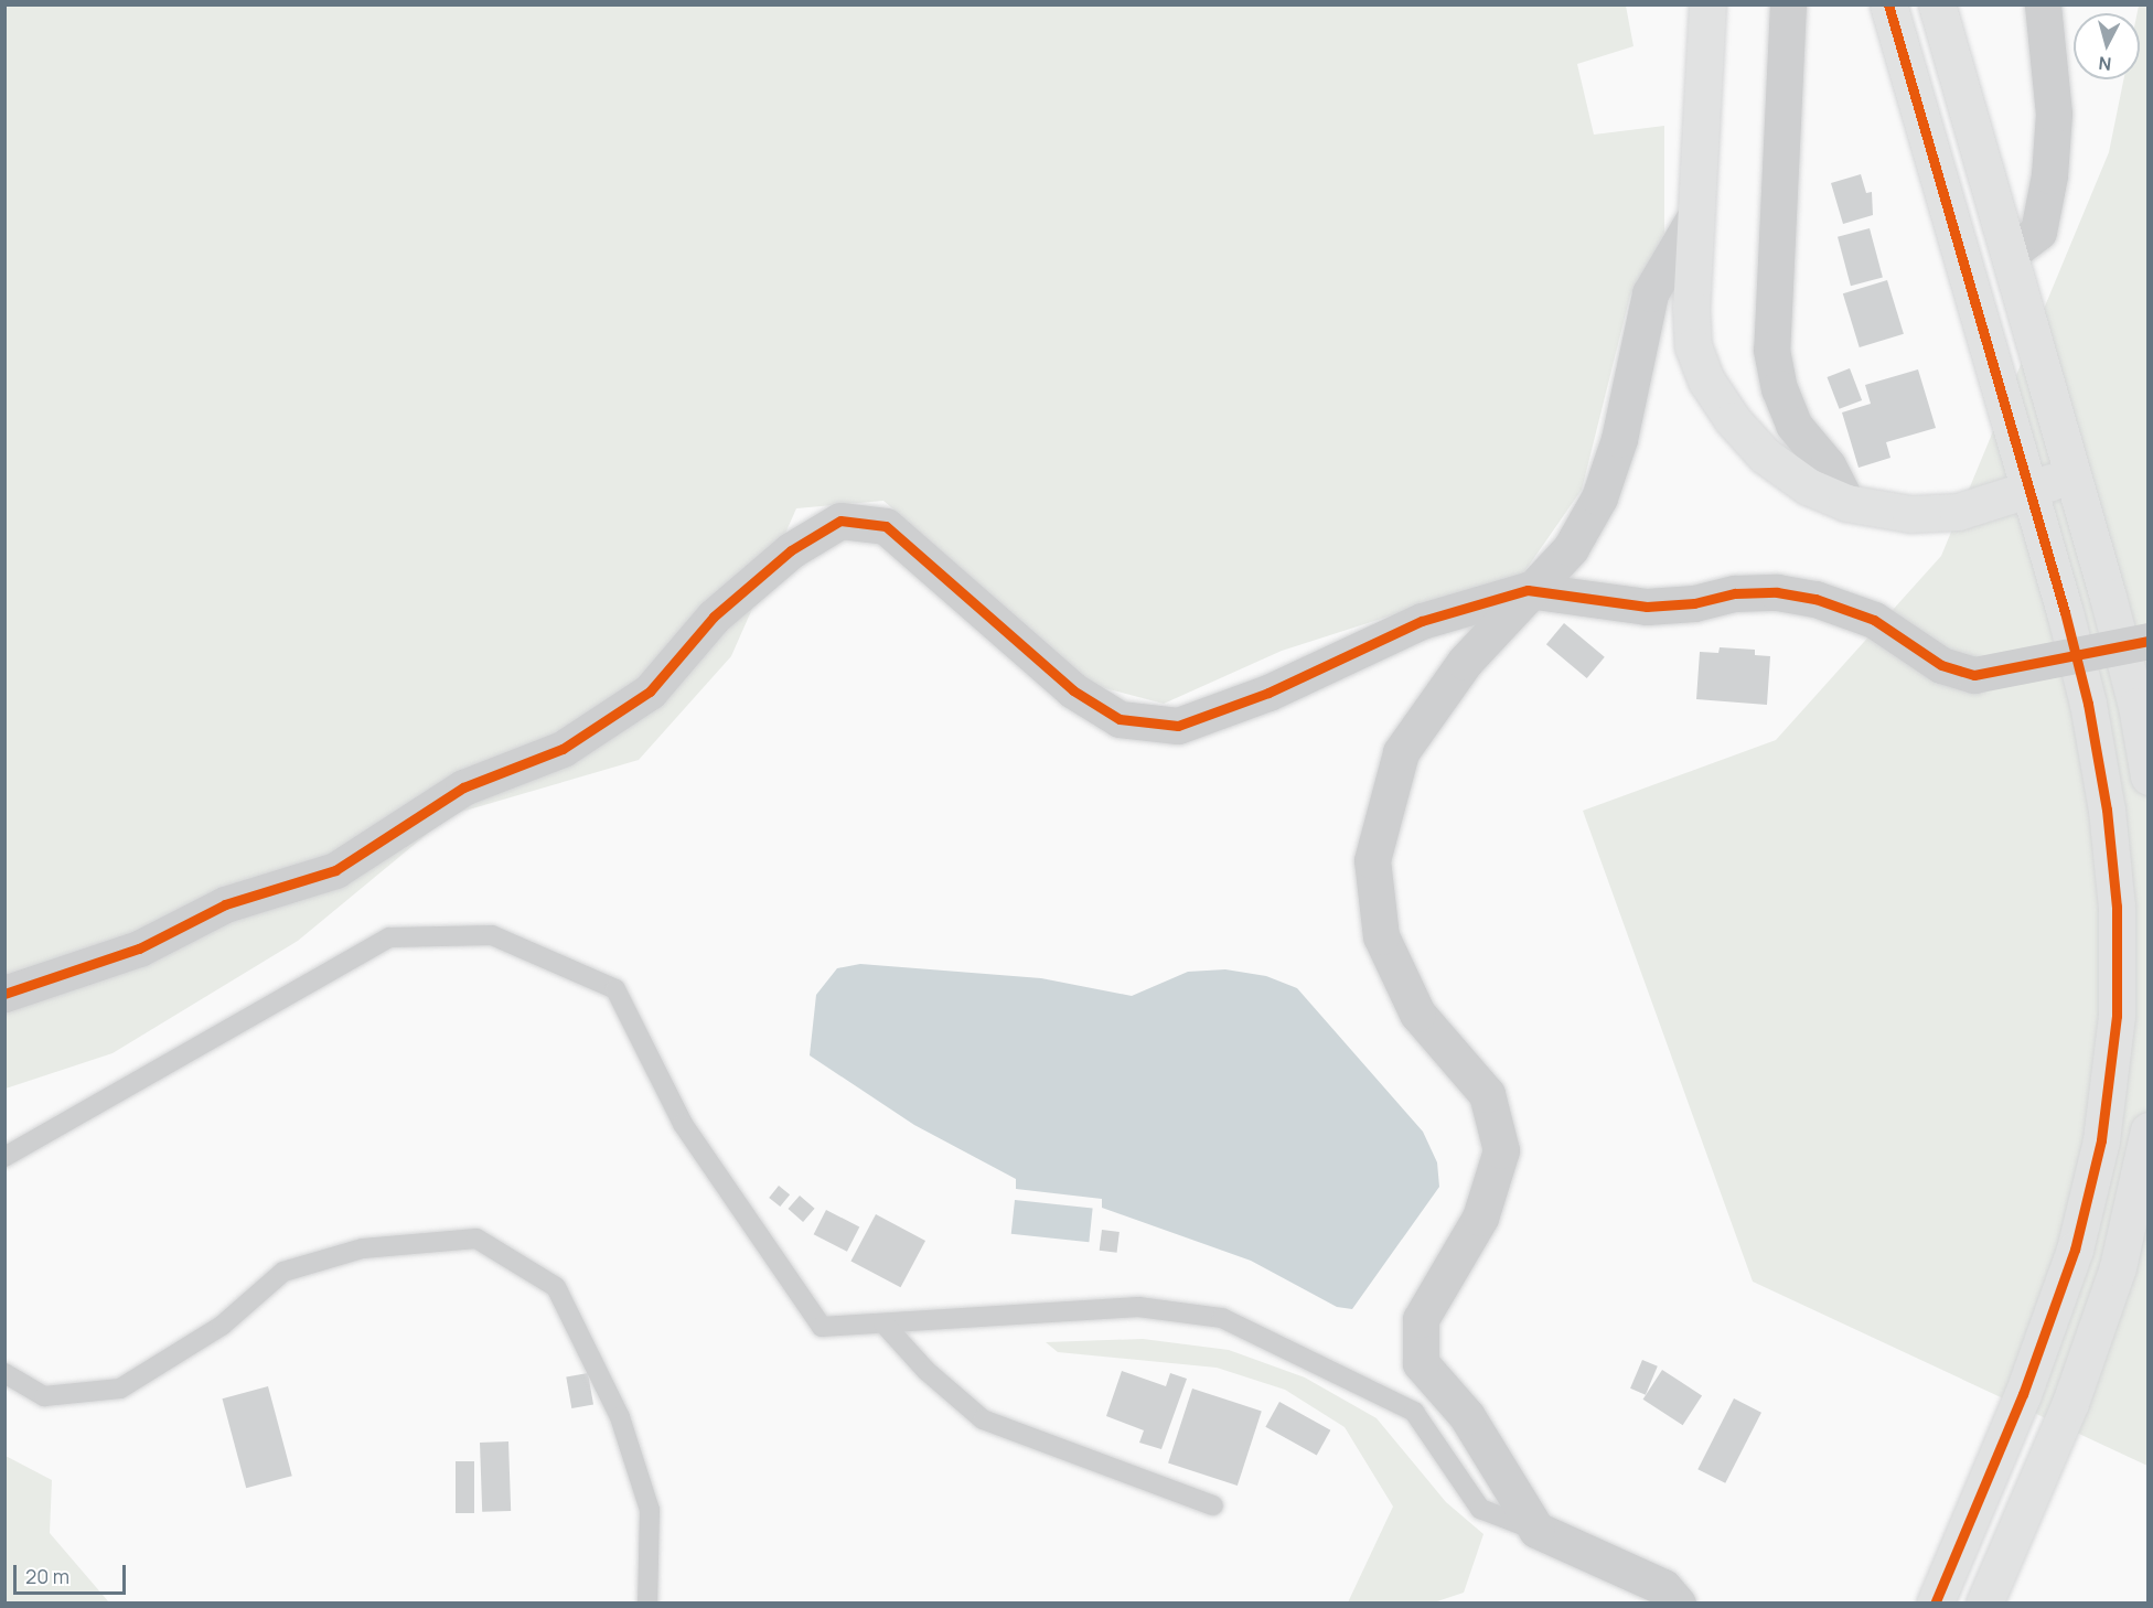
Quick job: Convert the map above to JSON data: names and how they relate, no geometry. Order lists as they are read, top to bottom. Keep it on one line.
{"scale_bar":"20 m","north":"bottom"}
